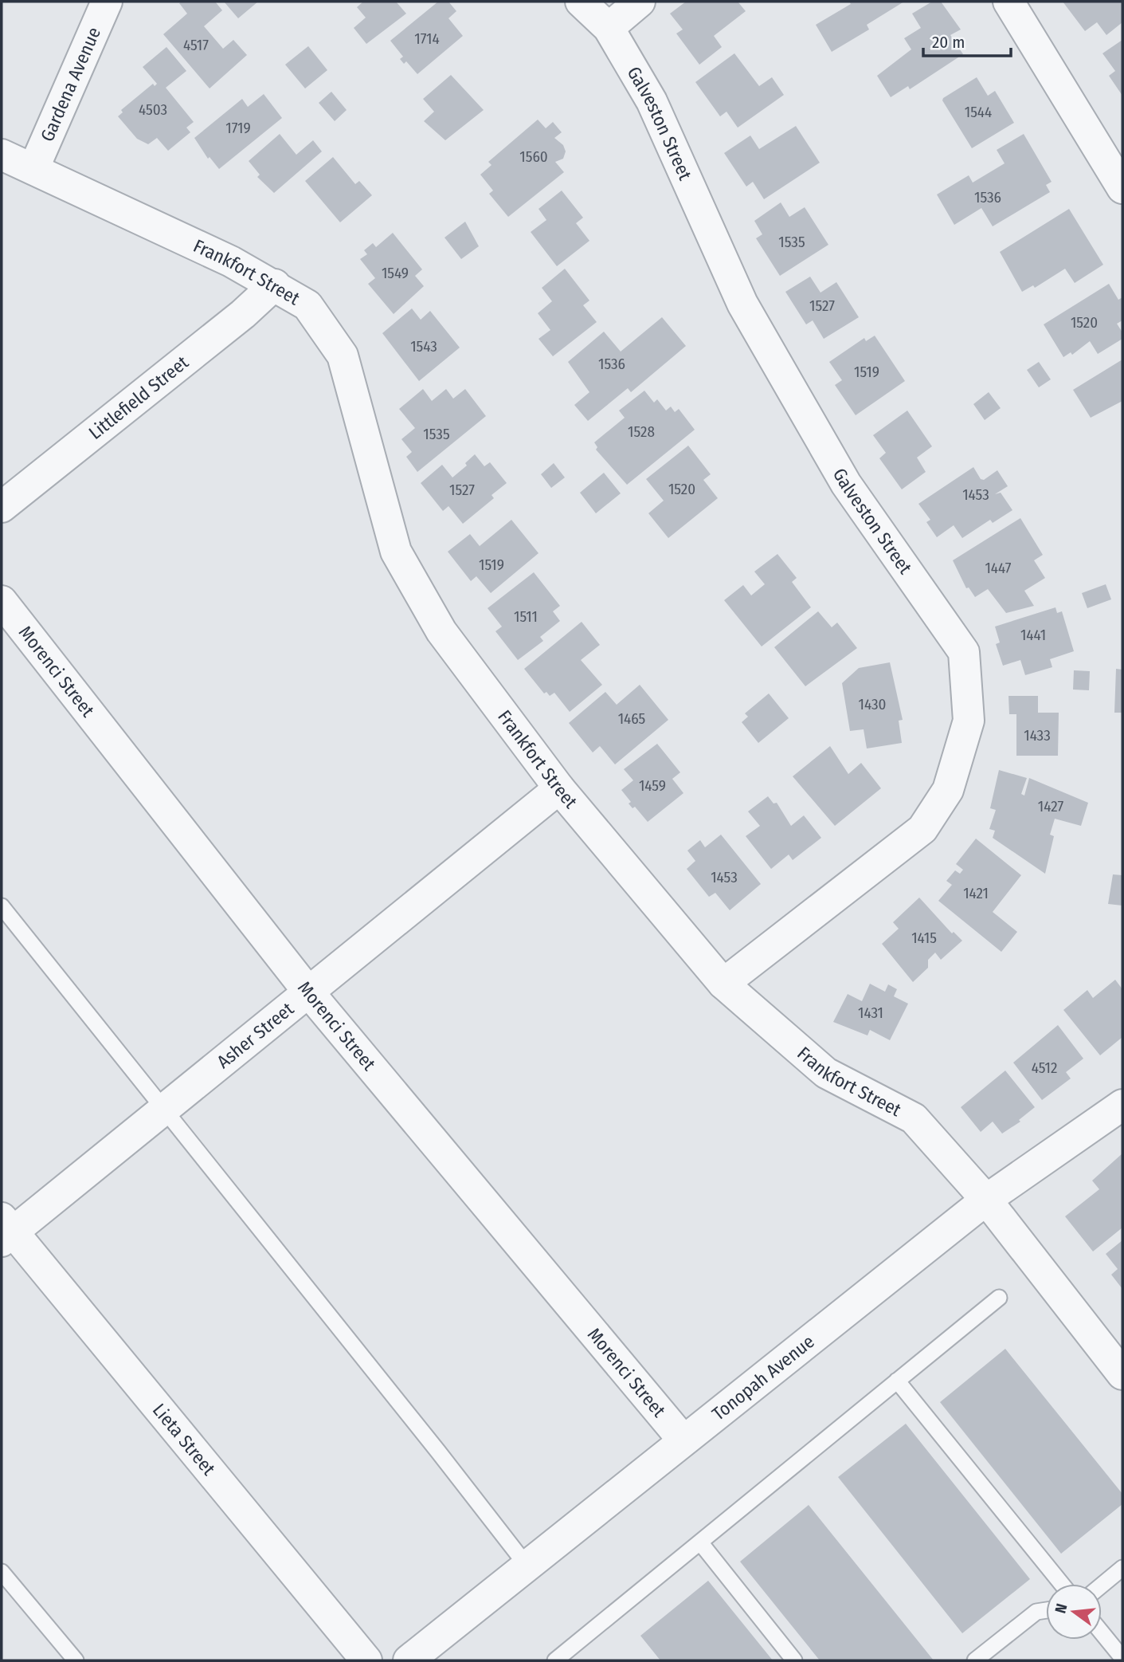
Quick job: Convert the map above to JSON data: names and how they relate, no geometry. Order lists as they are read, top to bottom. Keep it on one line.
{"streets":{"street":["Gardena Avenue","Galveston Street","Frankfort Street","Littlefield Street","Morenci Street","Asher Street","Tonopah Avenue","Lieta Street"]},"crossings":[["Gardena Avenue","Frankfort Street"],["Galveston Street","Frankfort Street"],["Frankfort Street","Littlefield Street"],["Frankfort Street","Asher Street"],["Frankfort Street","Tonopah Avenue"],["Morenci Street","Asher Street"],["Morenci Street","Tonopah Avenue"],["Asher Street","Lieta Street"]],"house_numbers":["1714","4517","4503","1544","1719","1560","1536","1535","1549","1527","1520","1543","1536","1519","1528","1535","1520","1527","1453","1519","1447","1511","1441","1430","1465","1433","1459","1427","1453","1421","1415","1431","4512"],"scale_bar":"20 m","north":"left"}
